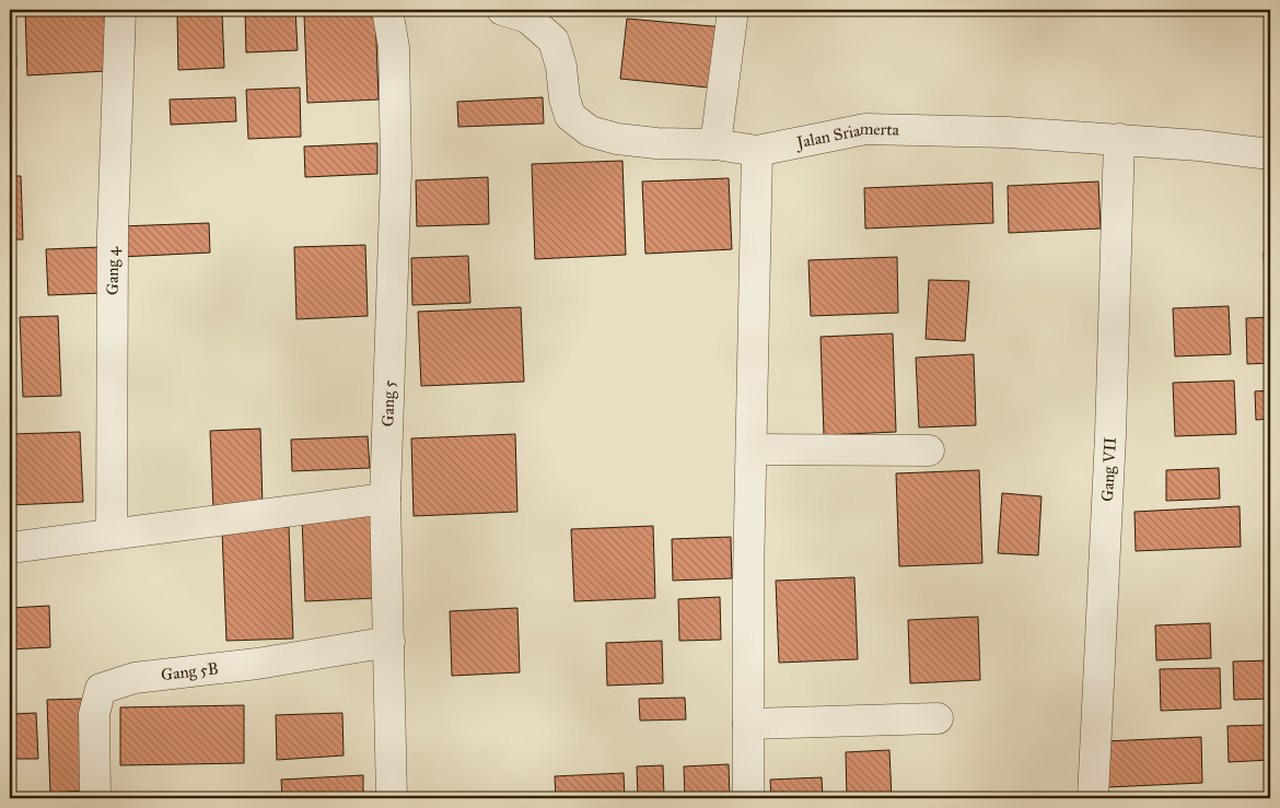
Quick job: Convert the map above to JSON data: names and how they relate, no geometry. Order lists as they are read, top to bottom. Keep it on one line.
{"streets":{"street":["Jalan Sriamerta","Gang 4","Gang 5","Gang VII","Gang 5B"]},"crossings":[["Jalan Sriamerta","Gang VII"],["Gang 5","Gang 5B"]]}
